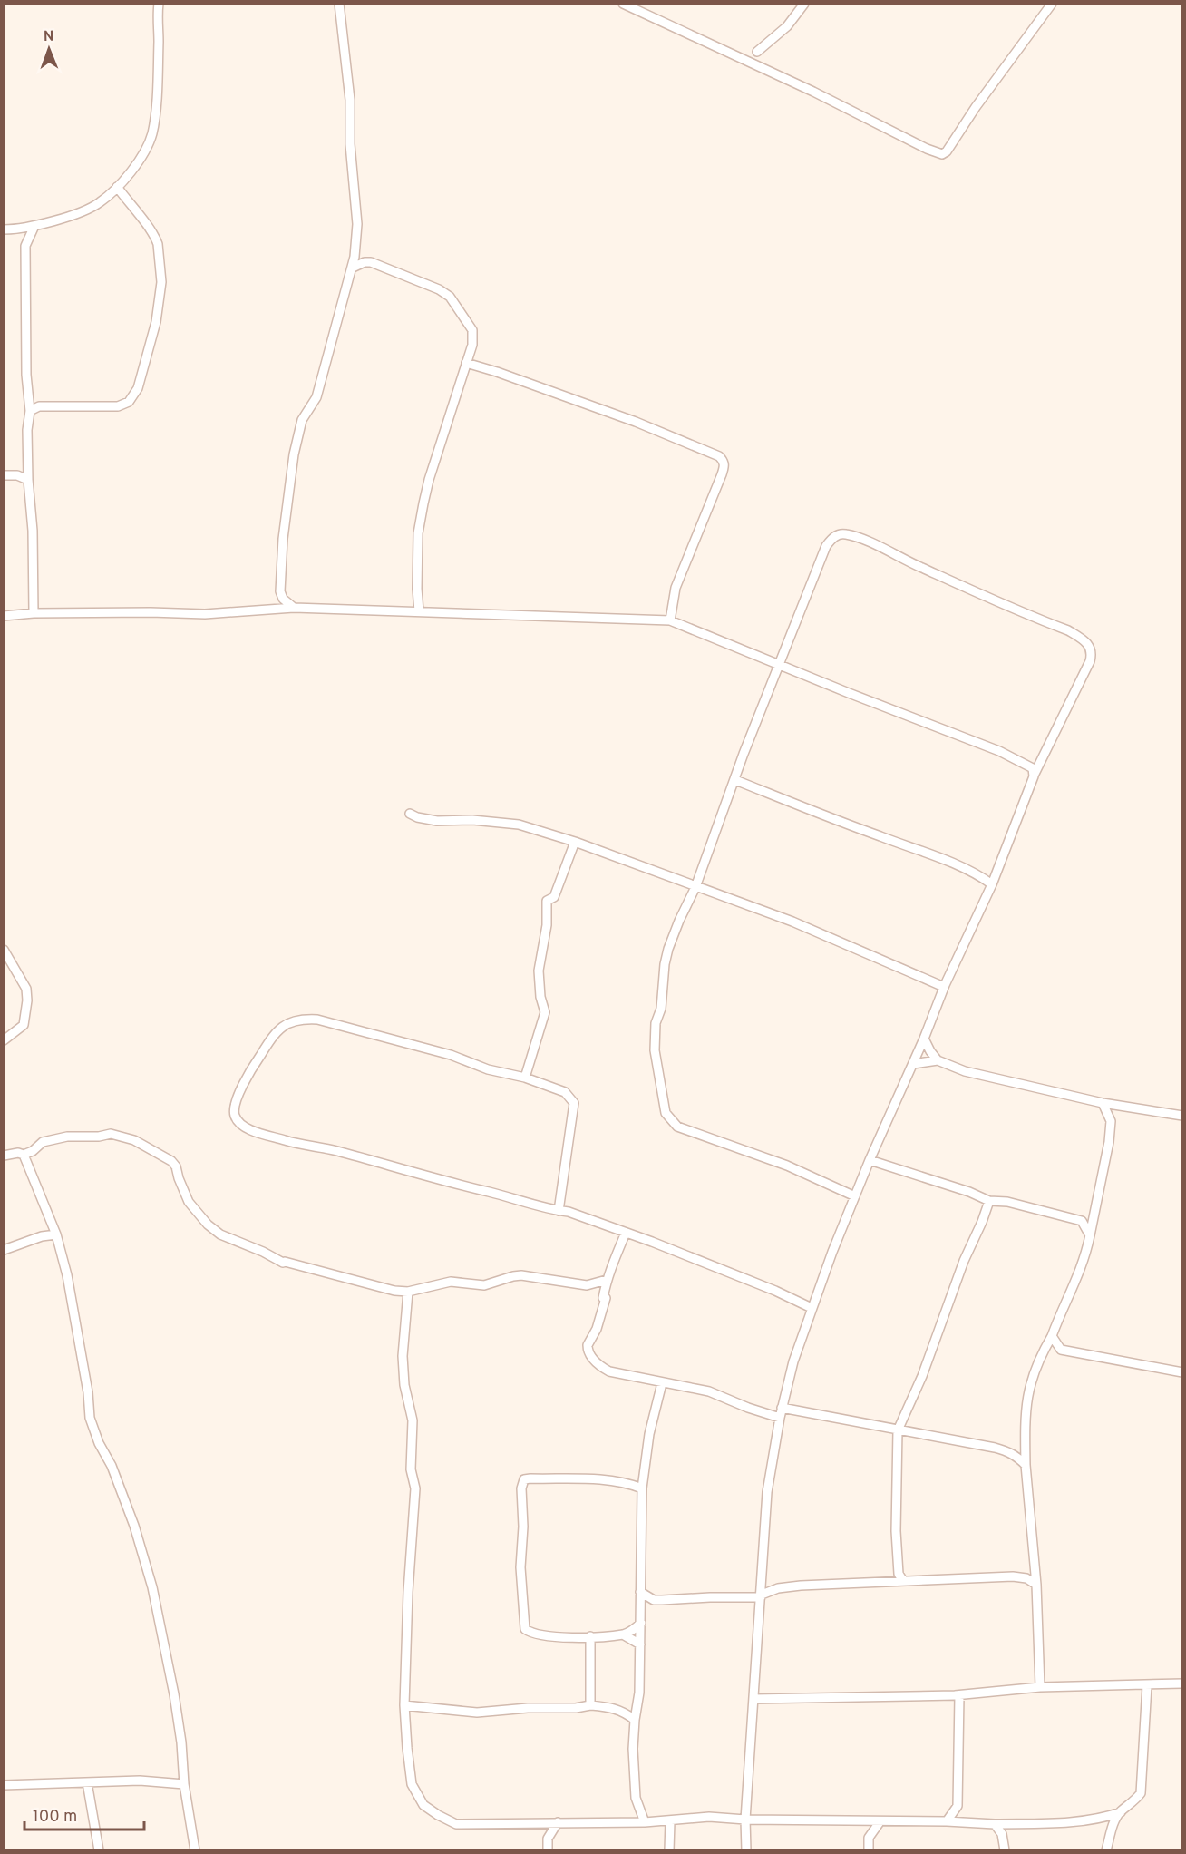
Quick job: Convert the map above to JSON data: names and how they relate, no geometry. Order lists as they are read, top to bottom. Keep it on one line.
{"scale_bar":"100 m","north":"top"}
